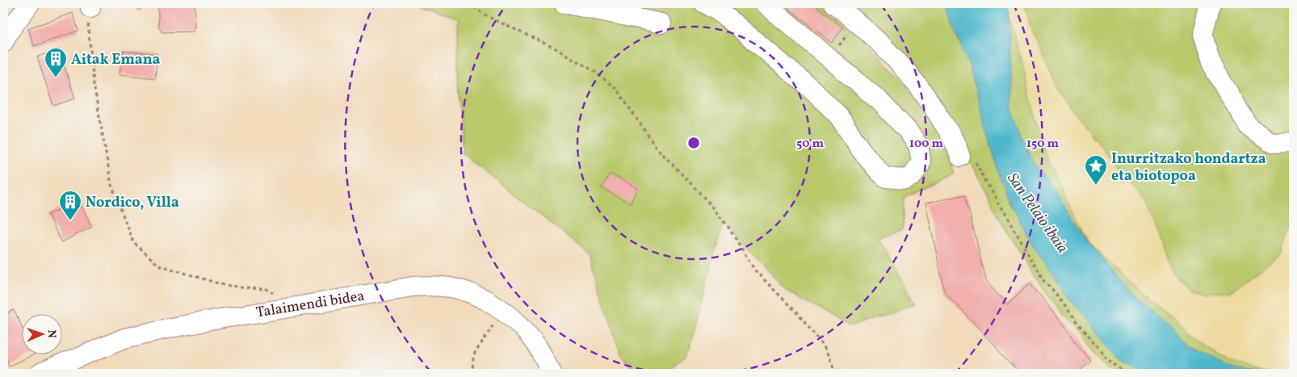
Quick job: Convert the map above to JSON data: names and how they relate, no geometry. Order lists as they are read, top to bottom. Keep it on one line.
{"streets":{"street":["Talaimendi bidea"]},"water":["San Pelaio ibaia"],"places":{"building":["Aitak Emana","Nordico, Villa"],"place":["Inurritzako hondartza eta biotopoa"]},"north":"right","rings":["50 m","100 m","150 m"]}
